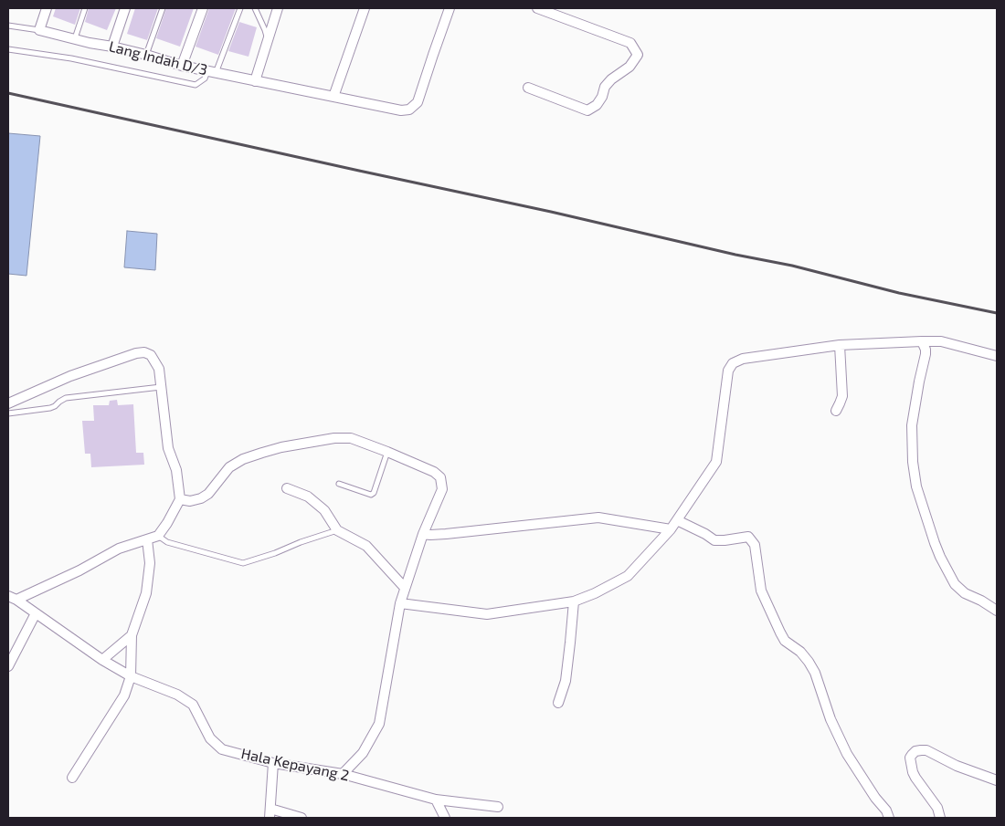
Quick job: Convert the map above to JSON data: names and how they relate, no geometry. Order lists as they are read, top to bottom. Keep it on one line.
{"streets":{"street":["Lang Indah D/3","Hala Kepayang 2"]}}
